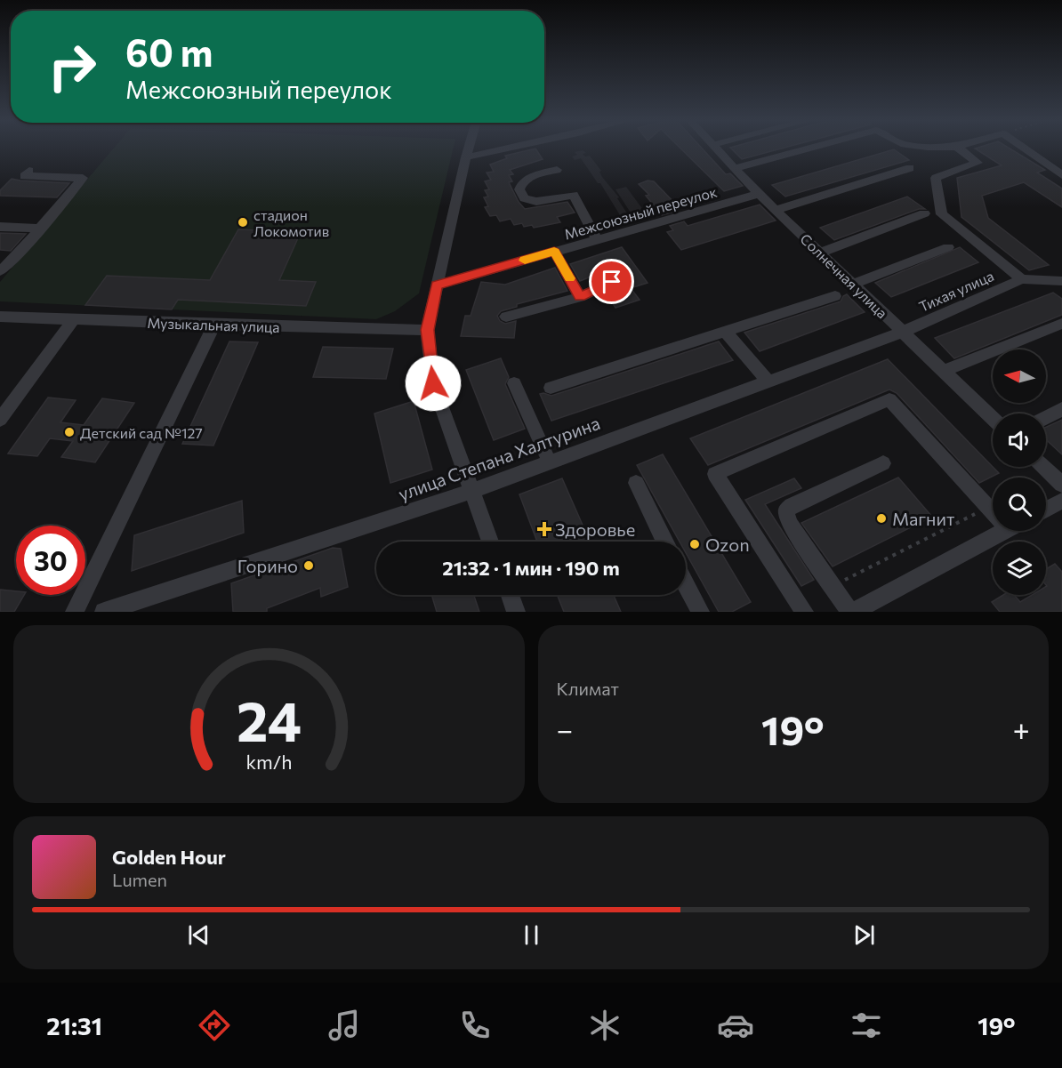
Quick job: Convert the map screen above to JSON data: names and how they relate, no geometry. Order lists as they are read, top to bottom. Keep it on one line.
{"streets":{"street":["Межсоюзный переулок","Солнечная улица","Тихая улица","Музыкальная улица","улица Степана Халтурина"]},"crossings":[["Межсоюзный переулок","Солнечная улица"],["Солнечная улица","Тихая улица"],["Солнечная улица","улица Степана Халтурина"],["Тихая улица","улица Степана Халтурина"]],"places":{"other":["стадион Локомотив","Детский сад №127","Магнит","Ozon","Горино"],"health":["Здоровье"]},"north":"left","page":{"turn":["60 m","Межсоюзный переулок"],"limit":"30","trip":"21:32 · 1 мин · 190 m","tile":"Климат","heat":["−","19°","+"],"song":["Golden Hour","Lumen"],"tabs":["21:31","19°"],"gauge":["24","km/h"]}}
